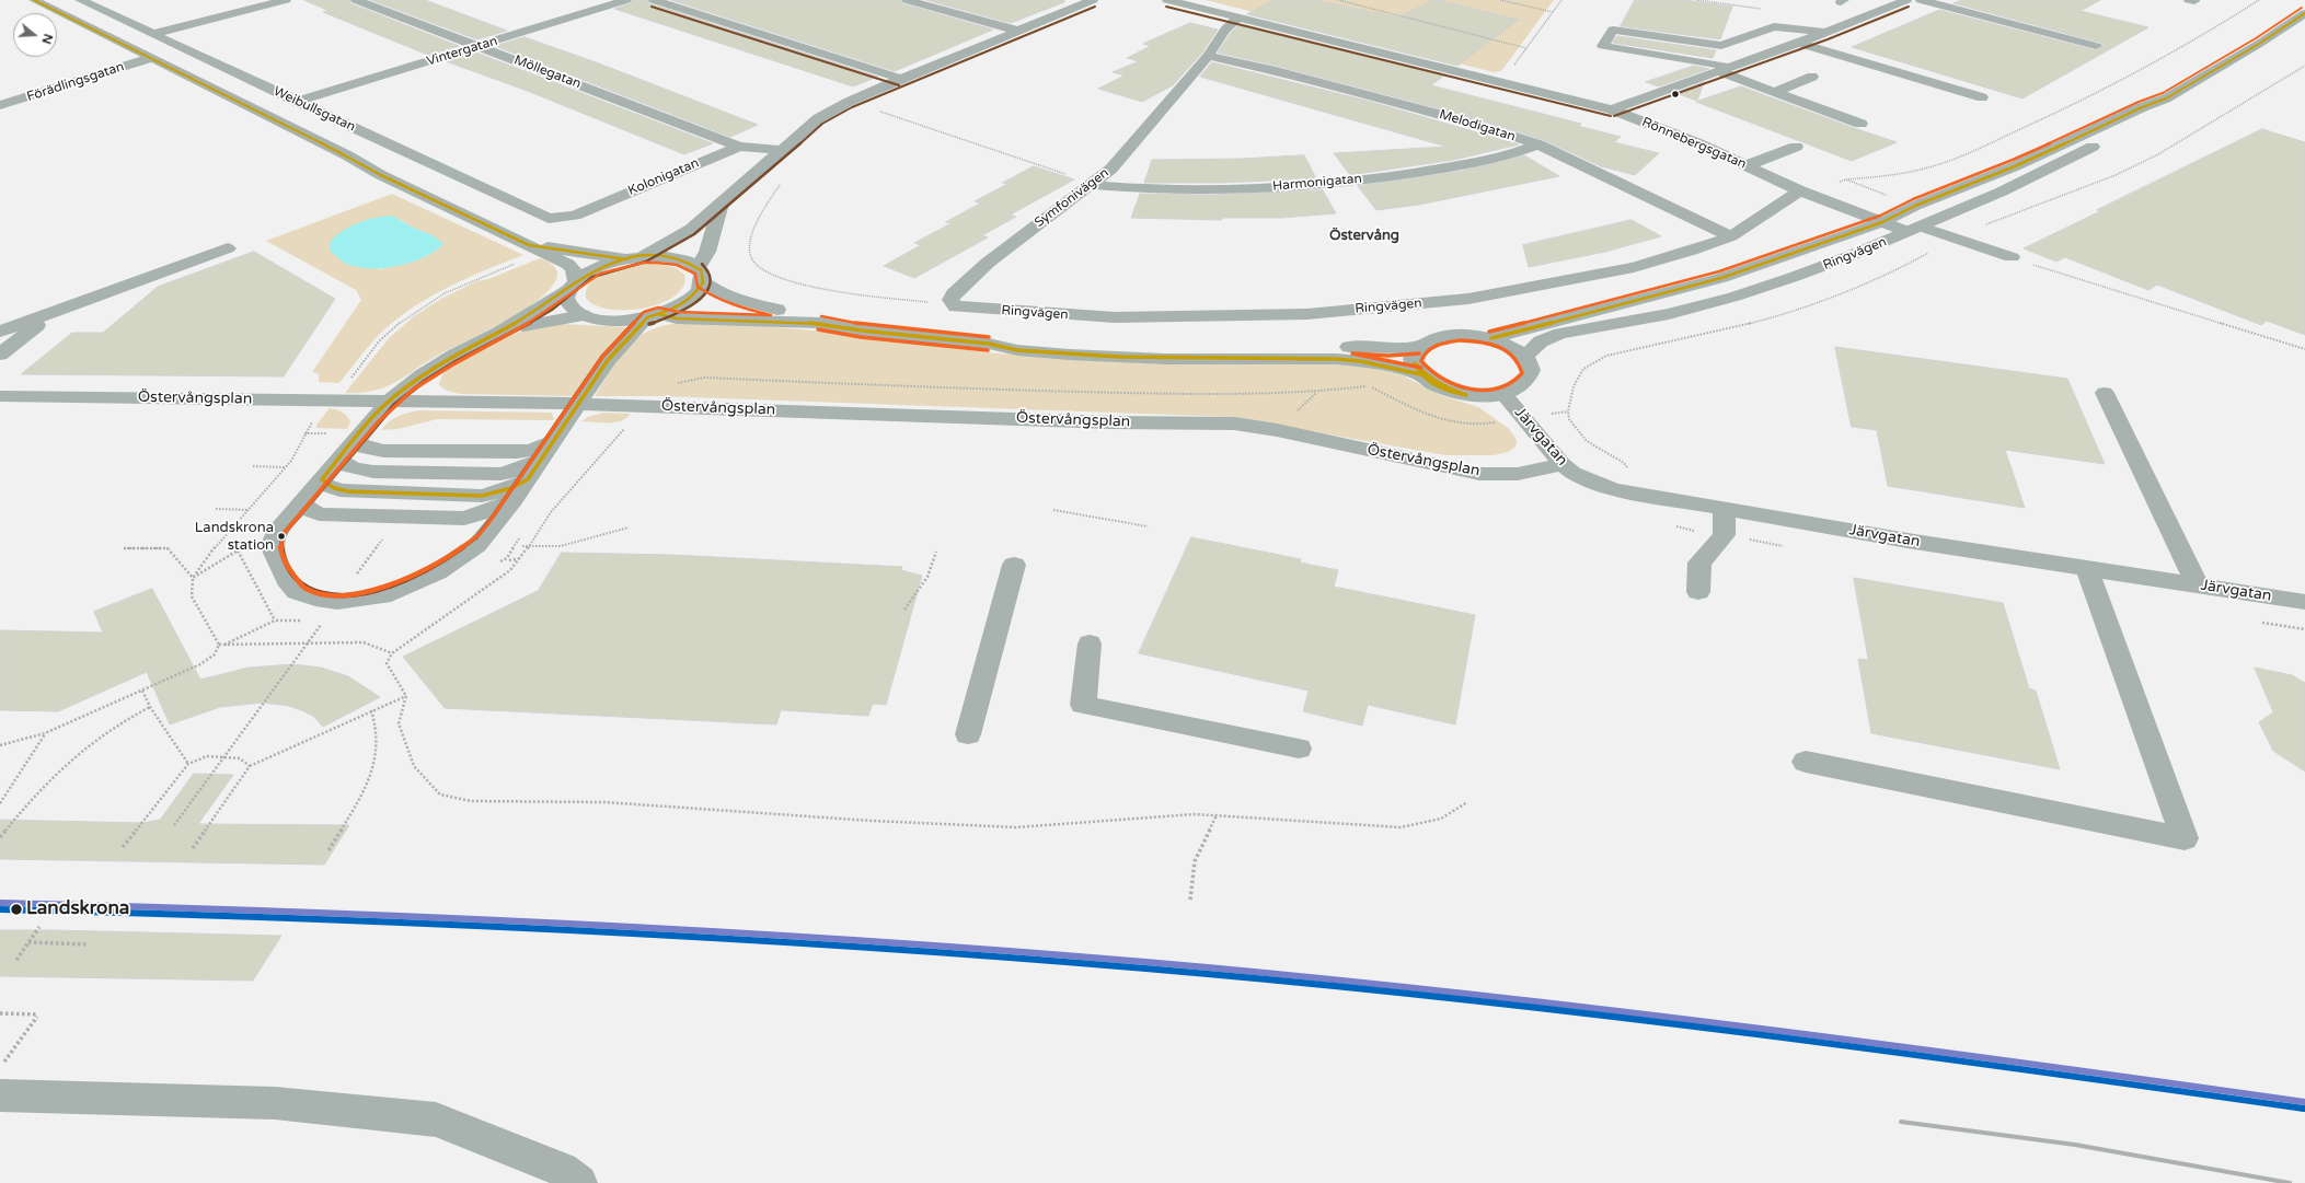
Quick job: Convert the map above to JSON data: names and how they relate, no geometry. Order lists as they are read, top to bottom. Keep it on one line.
{"streets":{"main road":["Ringvägen"],"street":["Vintergatan","Möllegatan","Förädlingsgatan","Weibullsgatan","Melodigatan","Rönnebergsgatan","Kolonigatan","Harmonigatan","Symfonivägen","Östervångsplan","Järvgatan"]},"crossings":[["Vintergatan","Möllegatan"],["Vintergatan","Weibullsgatan"],["Möllegatan","Kolonigatan"],["Förädlingsgatan","Ringvägen"],["Weibullsgatan","Kolonigatan"],["Melodigatan","Harmonigatan"],["Melodigatan","Symfonivägen"],["Melodigatan","Ringvägen"],["Rönnebergsgatan","Symfonivägen"],["Rönnebergsgatan","Ringvägen"],["Harmonigatan","Symfonivägen"],["Symfonivägen","Ringvägen"],["Ringvägen","Järvgatan"],["Östervångsplan","Järvgatan"]],"districts":["Östervång"],"places":["Landskrona station","Landskrona"],"north":"right"}
